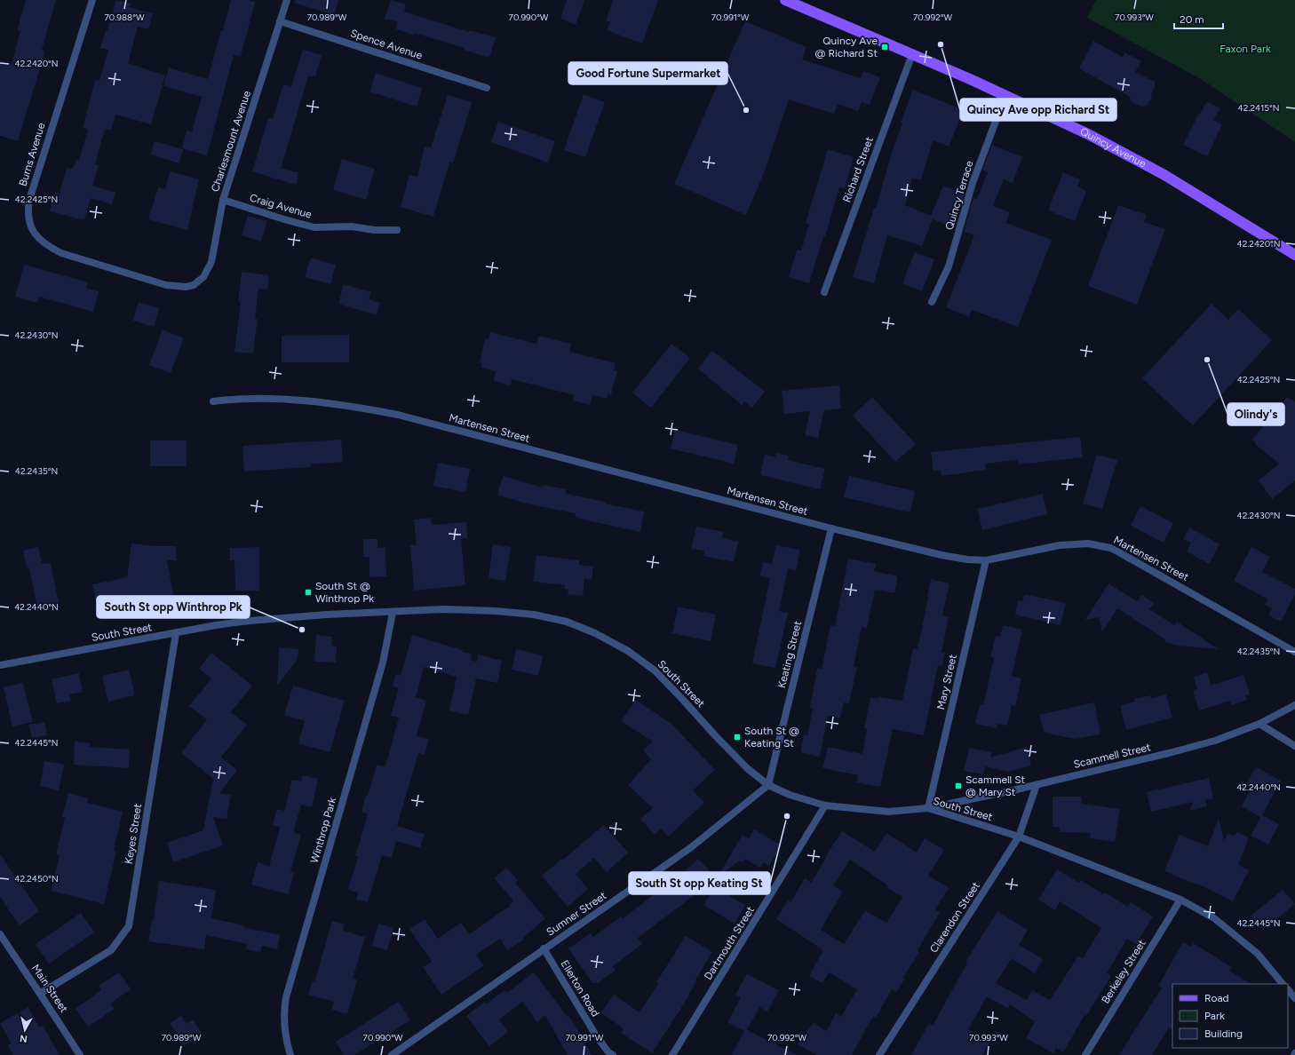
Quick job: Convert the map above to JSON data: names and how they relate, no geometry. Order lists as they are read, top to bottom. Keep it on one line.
{"streets":{"main road":["Quincy Avenue"],"street":["Spence Avenue","Charlesmount Avenue","Burns Avenue","Richard Street","Quincy Terrace","Craig Avenue","Martensen Street","South Street","Keating Street","Mary Street","Scammell Street","Winthrop Park","Keyes Street","Sumner Street","Clarendon Street","Dartmouth Street","Berkeley Street","Main Street","Ellerton Road"]},"crossings":[["Spence Avenue","Charlesmount Avenue"],["Charlesmount Avenue","Burns Avenue"],["Charlesmount Avenue","Craig Avenue"],["Quincy Avenue","Richard Street"],["Quincy Avenue","Quincy Terrace"],["Martensen Street","Keating Street"],["Martensen Street","Mary Street"],["South Street","Keating Street"],["South Street","Mary Street"],["South Street","Scammell Street"],["South Street","Winthrop Park"],["South Street","Keyes Street"],["South Street","Sumner Street"],["South Street","Clarendon Street"],["South Street","Dartmouth Street"],["South Street","Berkeley Street"],["Keating Street","Sumner Street"],["Mary Street","Scammell Street"],["Scammell Street","Clarendon Street"],["Keyes Street","Main Street"],["Sumner Street","Ellerton Road"]],"parks":["Faxon Park"],"places":{"other":["Quincy Ave opp Richard St","Good Fortune Supermarket","Olindy's","South St opp Winthrop Pk","South St opp Keating St"],"transit":["Quincy Ave @ Richard St","South St @ Winthrop Pk","South St @ Keating St","Scammell St @ Mary St"]},"legend":["Road","Park","Building"],"scale_bar":"20 m","north":"bottom","coordinates":["70.988°W","70.989°W","70.990°W","70.991°W","70.992°W","70.993°W","42.2420°N","42.2415°N","42.2425°N","42.2430°N","42.2435°N","42.2440°N","42.2445°N","42.2450°N"]}
